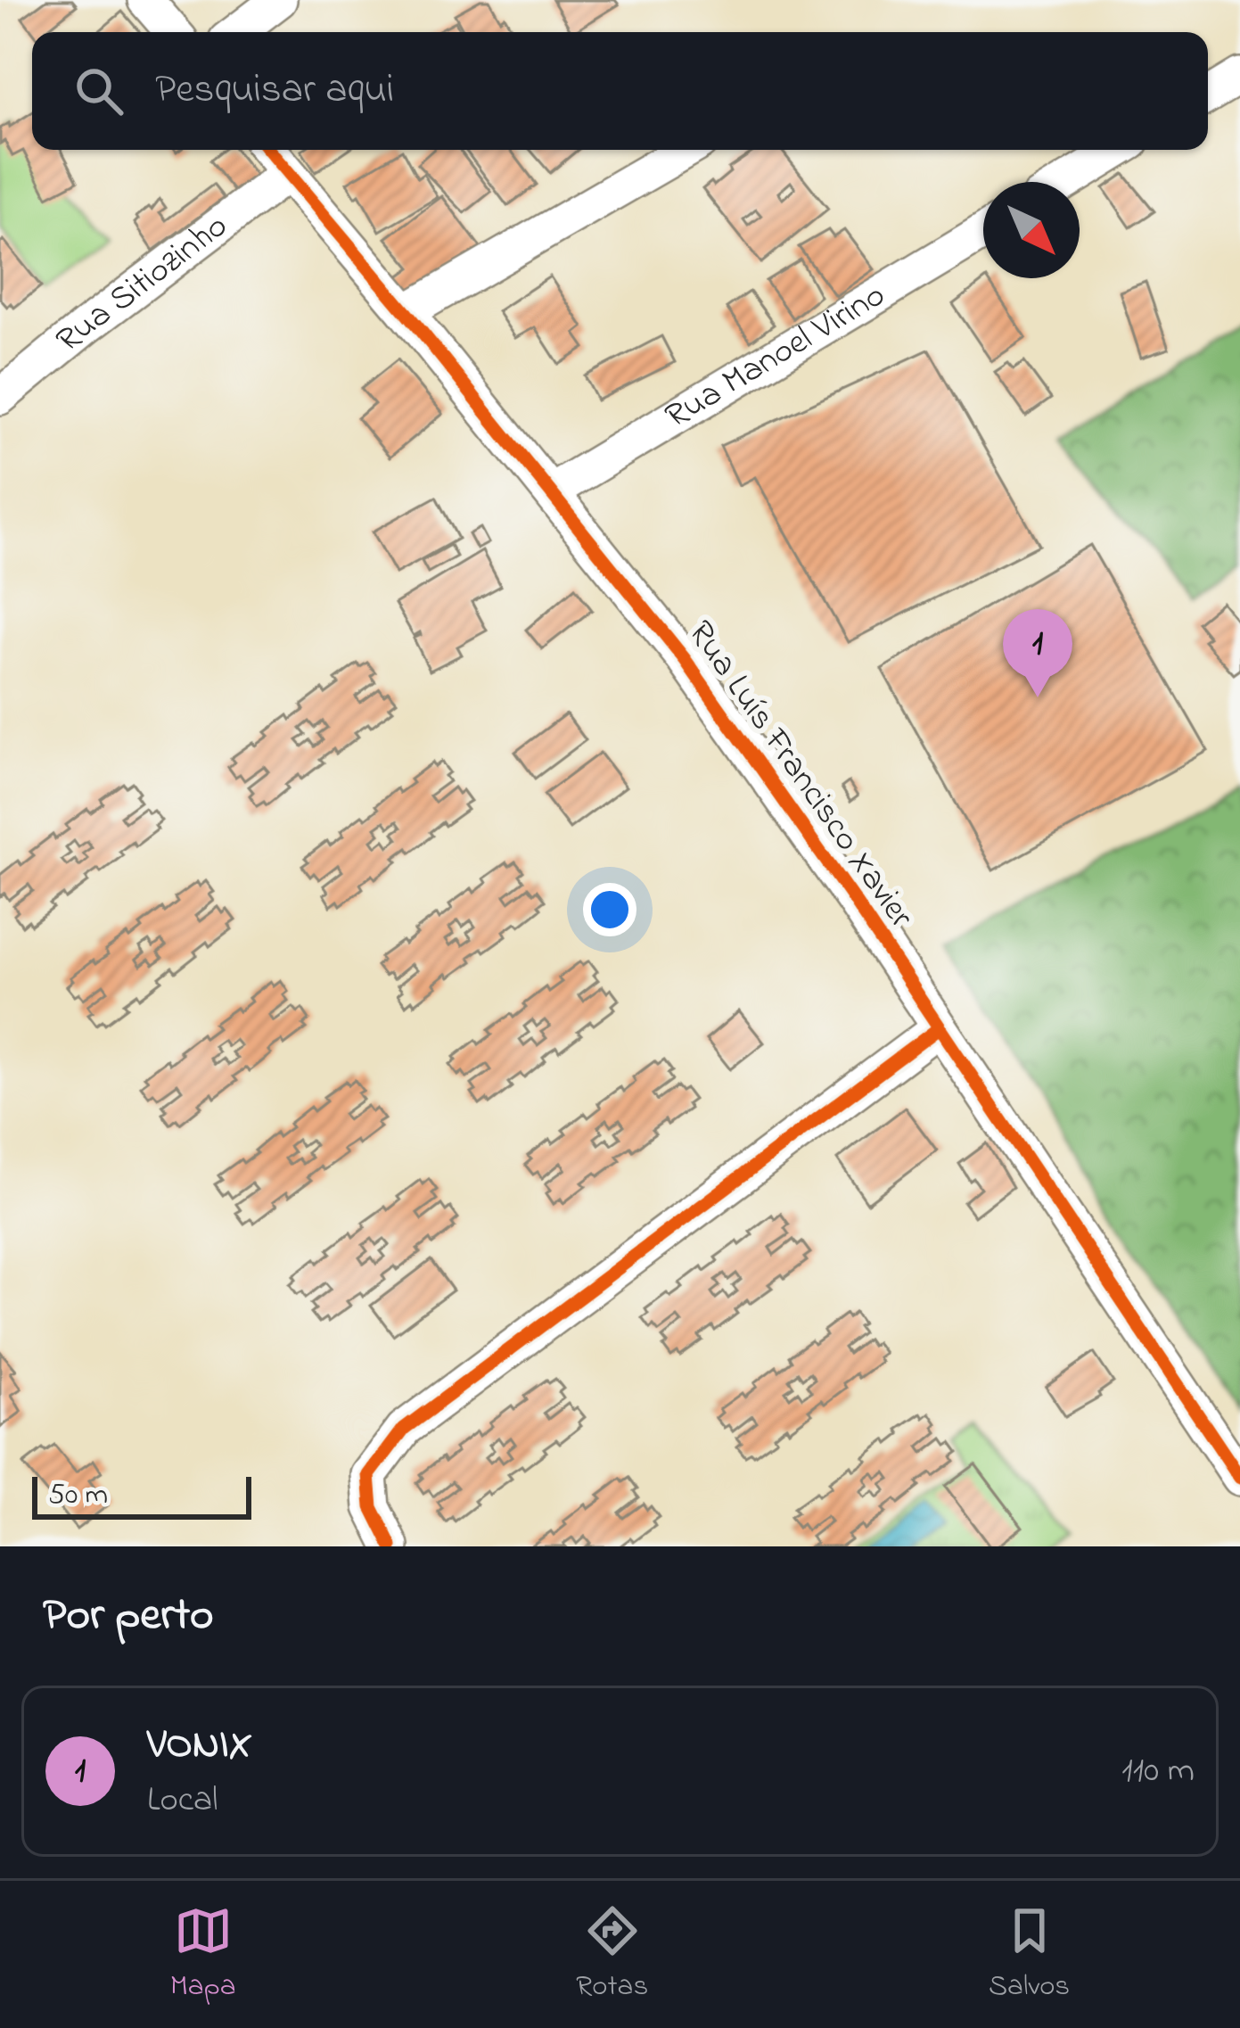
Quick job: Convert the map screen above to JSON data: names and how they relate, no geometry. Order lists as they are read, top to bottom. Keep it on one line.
{"streets":{"street":["Rua Sitiozinho","Rua Manoel Virino","Rua Luís Francisco Xavier"]},"crossings":[["Rua Sitiozinho","Rua Luís Francisco Xavier"],["Rua Manoel Virino","Rua Luís Francisco Xavier"]],"scale_bar":"50 m","north":"bottom right","page":{"search":"Pesquisar aqui","pins":"1","scale":"50 m","heading":"Por perto","list":[{"mark":"1","name":"VONIX","note":"Local","value":"110 m"}],"nav":["Mapa","Rotas","Salvos"]}}
